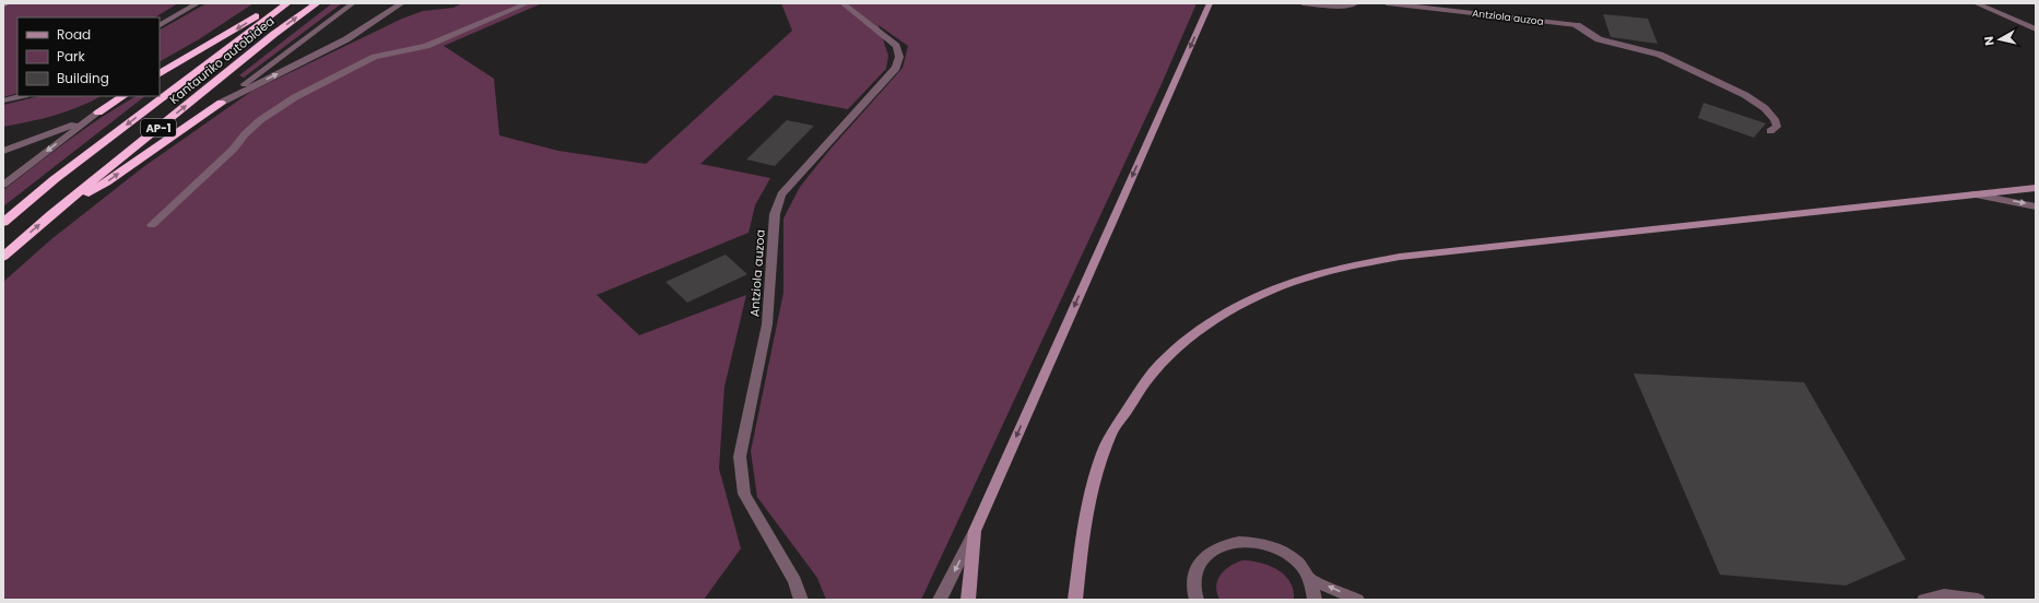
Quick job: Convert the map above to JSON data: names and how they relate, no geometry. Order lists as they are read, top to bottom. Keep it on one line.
{"streets":{"highway":["Kantauriko autobidea","AP-1"],"street":["Antziola auzoa"]},"legend":["Road","Park","Building"],"north":"left"}
